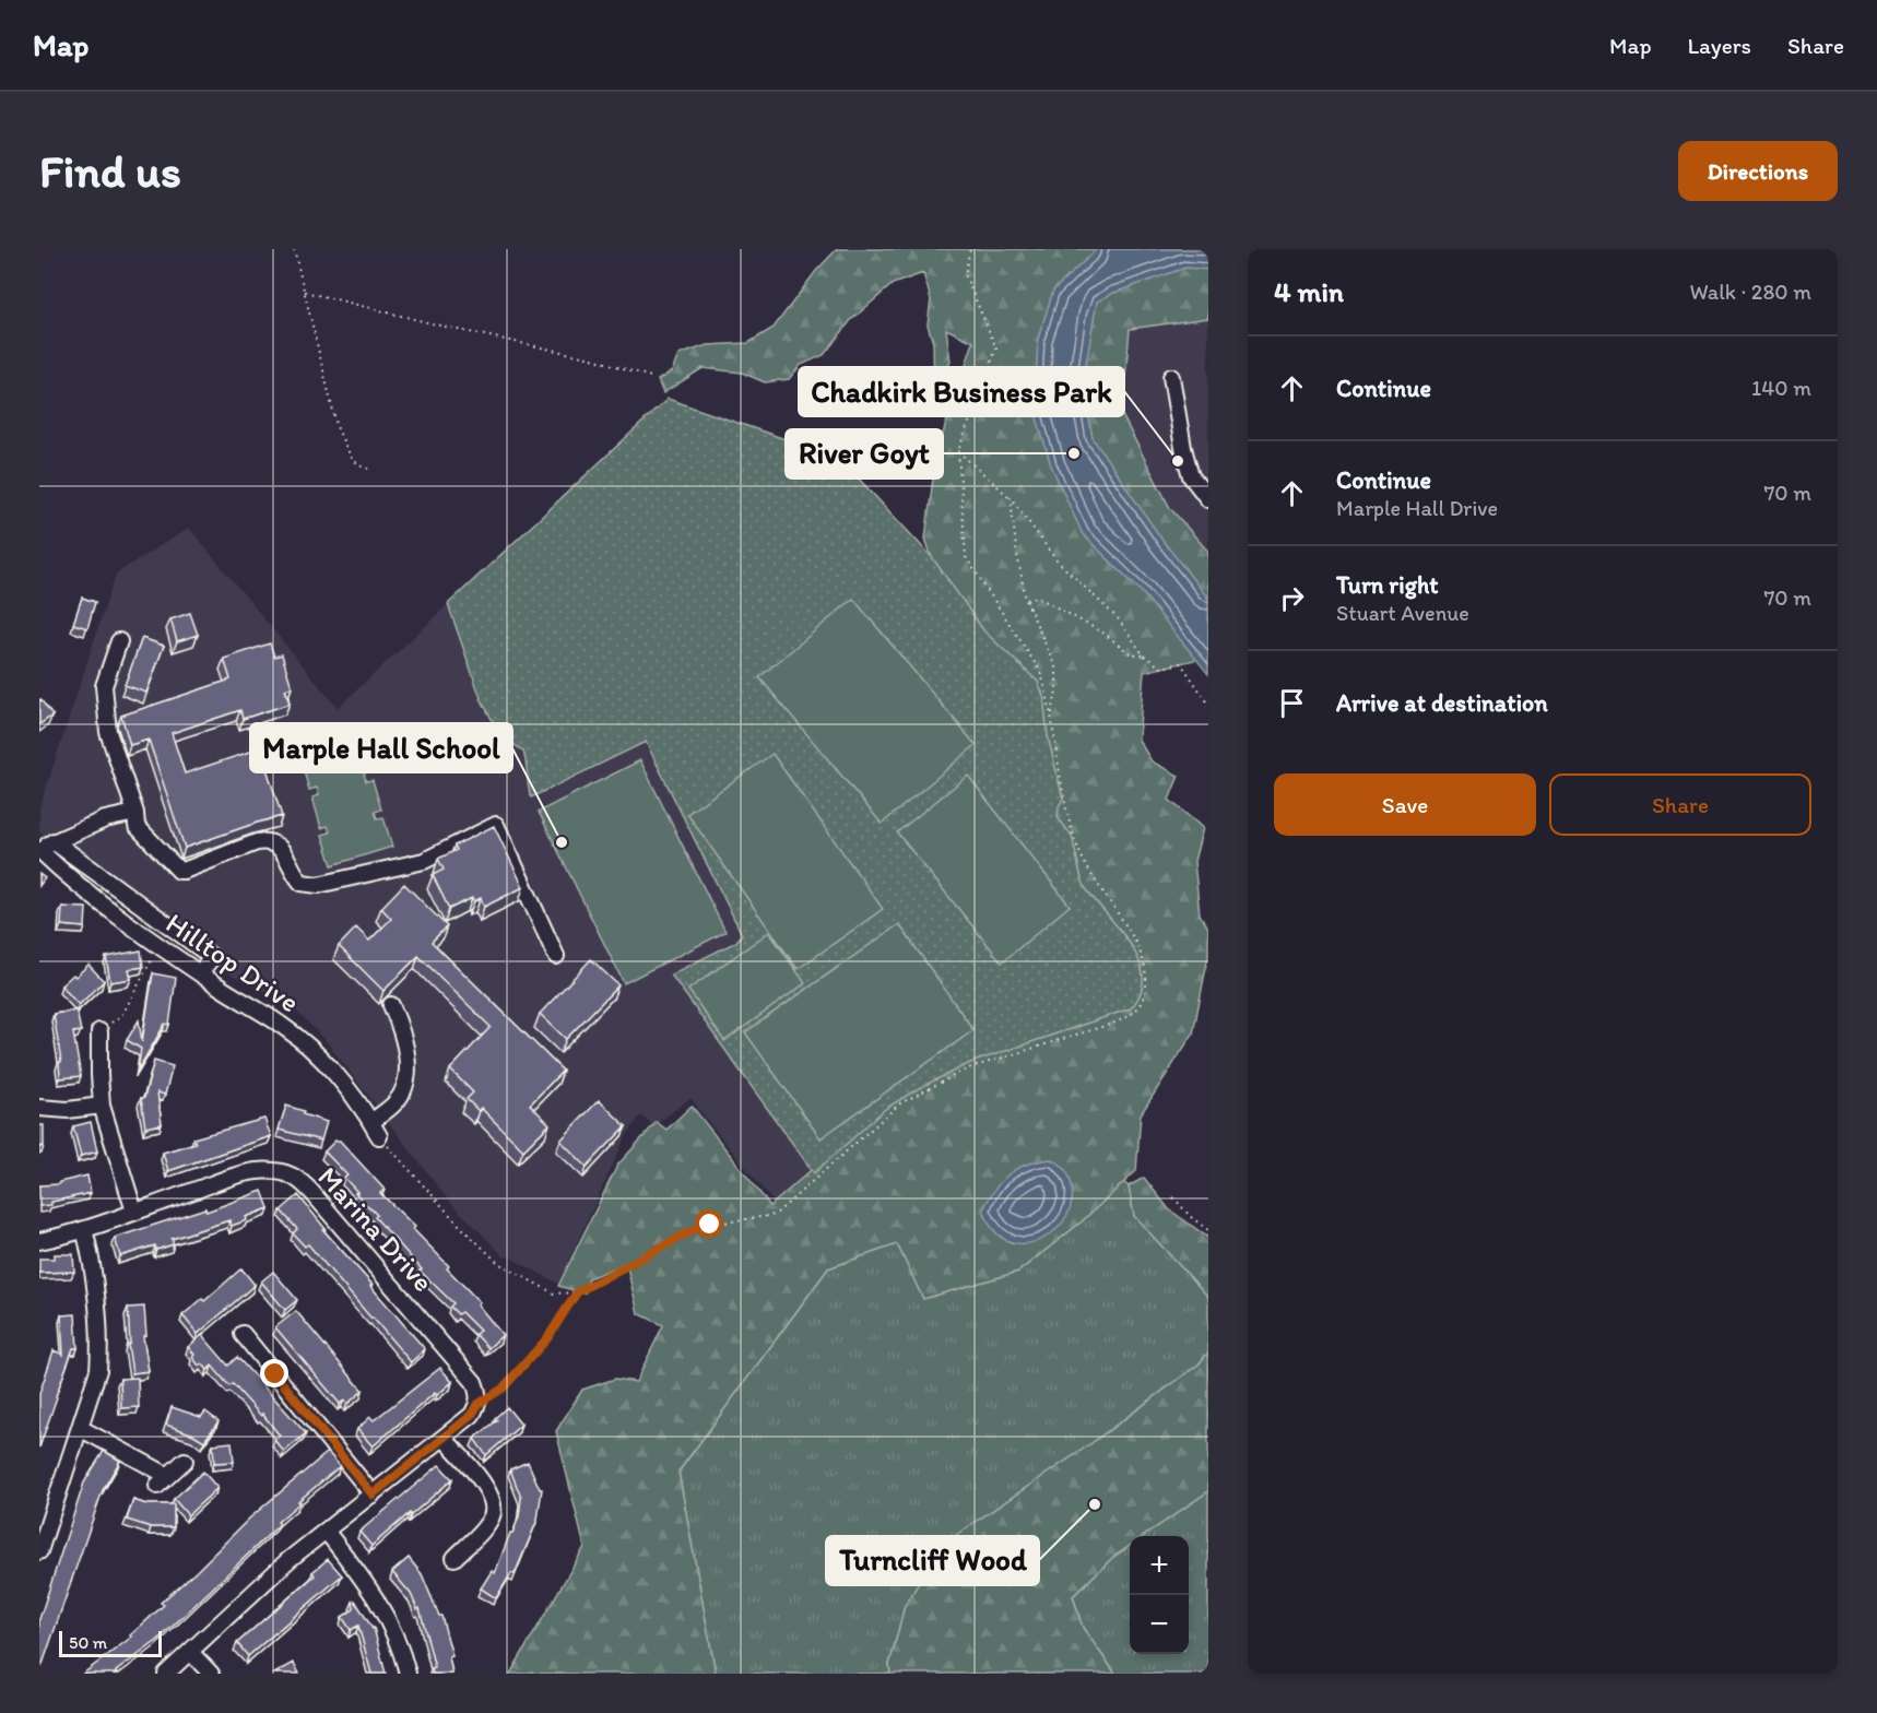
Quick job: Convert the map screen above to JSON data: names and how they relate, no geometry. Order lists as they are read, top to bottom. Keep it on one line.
{"streets":{"street":["Hilltop Drive","Marina Drive"]},"places":["River Goyt","Chadkirk Business Park","Marple Hall School","Turncliff Wood"],"scale_bar":"50 m","page":{"header":"Map","nav":["Map","Layers","Share"],"buttons":["Directions",["Save","Share"]],"title":"Find us","heading":["4 min","Walk · 280 m"],"list":[["Continue","140 m"],["Continue","Marple Hall Drive","70 m"],["Turn right","Stuart Avenue","70 m"],"Arrive at destination"],"map_buttons":["+","−"],"scale":"50 m"}}
